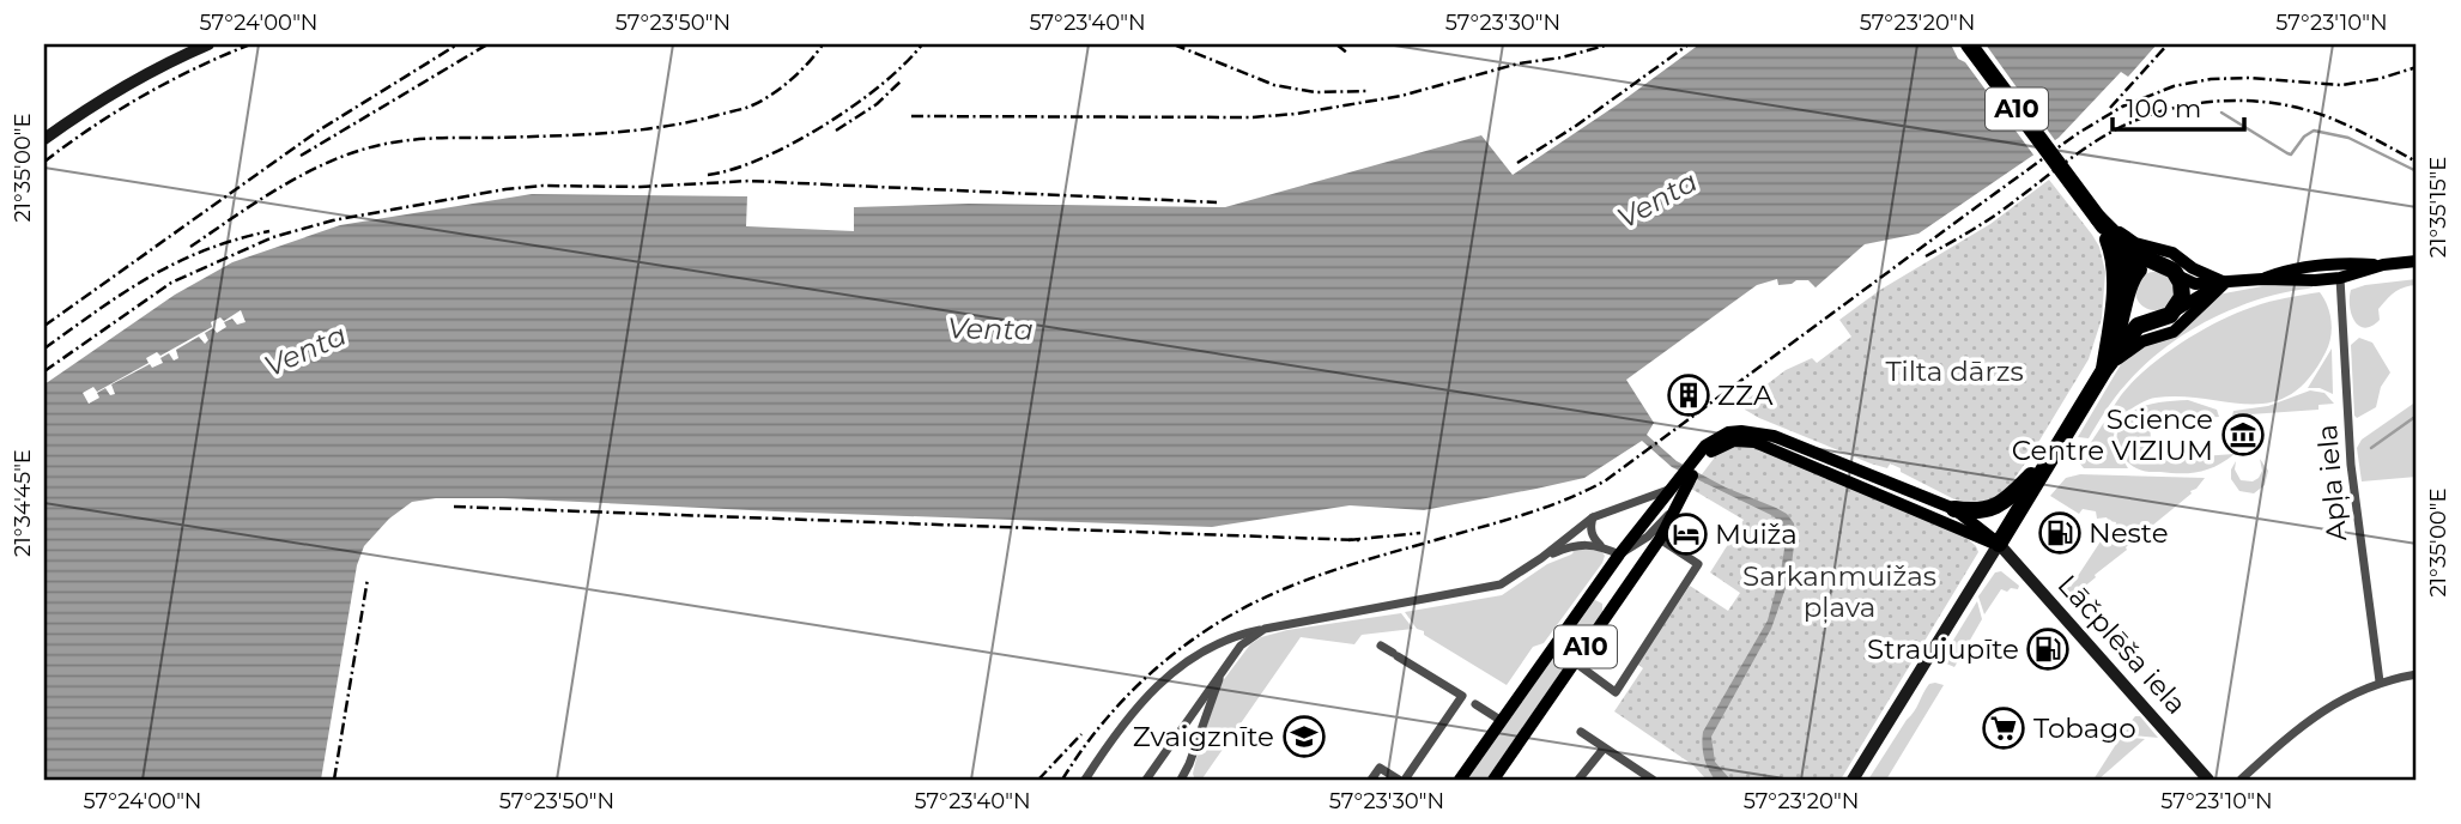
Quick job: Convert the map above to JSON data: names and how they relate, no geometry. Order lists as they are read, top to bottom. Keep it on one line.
{"streets":{"highway":["A10"],"main road":["Lāčplēša iela"],"street":["Apļa iela"]},"crossings":[["A10","Lāčplēša iela"]],"water":["Venta"],"parks":["Tilta dārzs","Sarkanmuižas pļava"],"places":{"building":["ZZA"],"museum":["Science Centre VIZIUM"],"fuel station":["Neste","Straujupīte"],"hotel":["Muiža"],"supermarket":["Tobago"],"school or university":["Zvaigznīte"]},"scale_bar":"100 m","coordinates":["57°24'00\"N","57°23'50\"N","57°23'40\"N","57°23'30\"N","57°23'20\"N","57°23'10\"N","21°35'00\"E","21°35'15\"E","21°34'45\"E"]}
